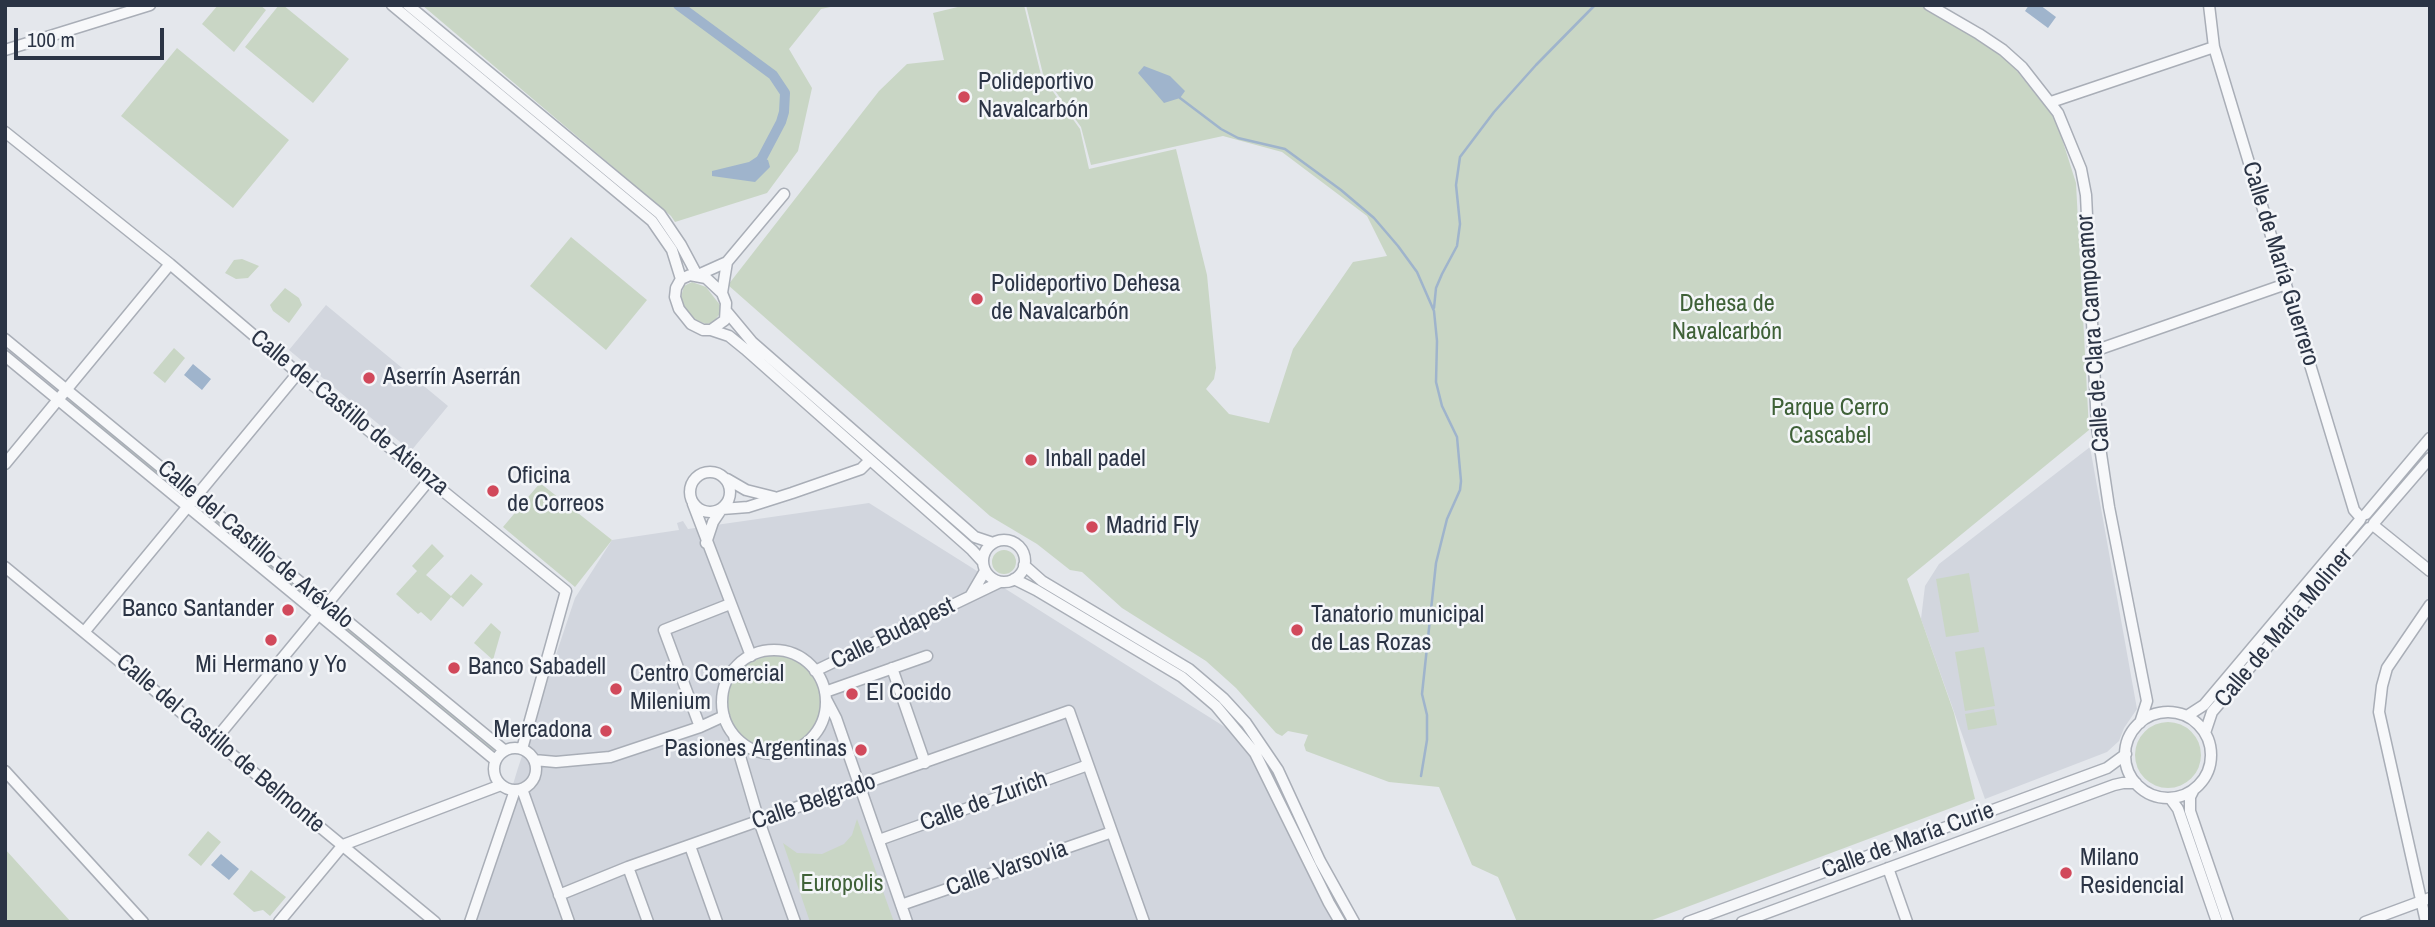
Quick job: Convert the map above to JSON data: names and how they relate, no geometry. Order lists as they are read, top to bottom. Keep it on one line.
{"streets":{"street":["Calle de María Guerrero","Calle de Clara Campoamor","Calle del Castillo de Atienza","Calle del Castillo de Arévalo","Calle de María Moliner","Calle Budapest","Calle del Castillo de Belmonte","Calle Belgrado","Calle de Zurich","Calle de María Curie","Calle Varsovia"]},"crossings":[["Calle de María Guerrero","Calle de María Moliner"],["Calle de Clara Campoamor","Calle de María Moliner"],["Calle de Clara Campoamor","Calle de María Curie"],["Calle del Castillo de Atienza","Calle del Castillo de Arévalo"],["Calle de María Moliner","Calle de María Curie"],["Calle Belgrado","Calle de Zurich"]],"parks":["Dehesa de Navalcarbón","Parque Cerro Cascabel","Europolis"],"places":["Polideportivo Navalcarbón","Polideportivo Dehesa de Navalcarbón","Aserrín Aserrán","Inball padel","Oficina de Correos","Madrid Fly","Banco Santander","Tanatorio municipal de Las Rozas","Mi Hermano y Yo","Banco Sabadell","Centro Comercial Milenium","El Cocido","Mercadona","Pasiones Argentinas","Milano Residencial"],"scale_bar":"100 m"}
